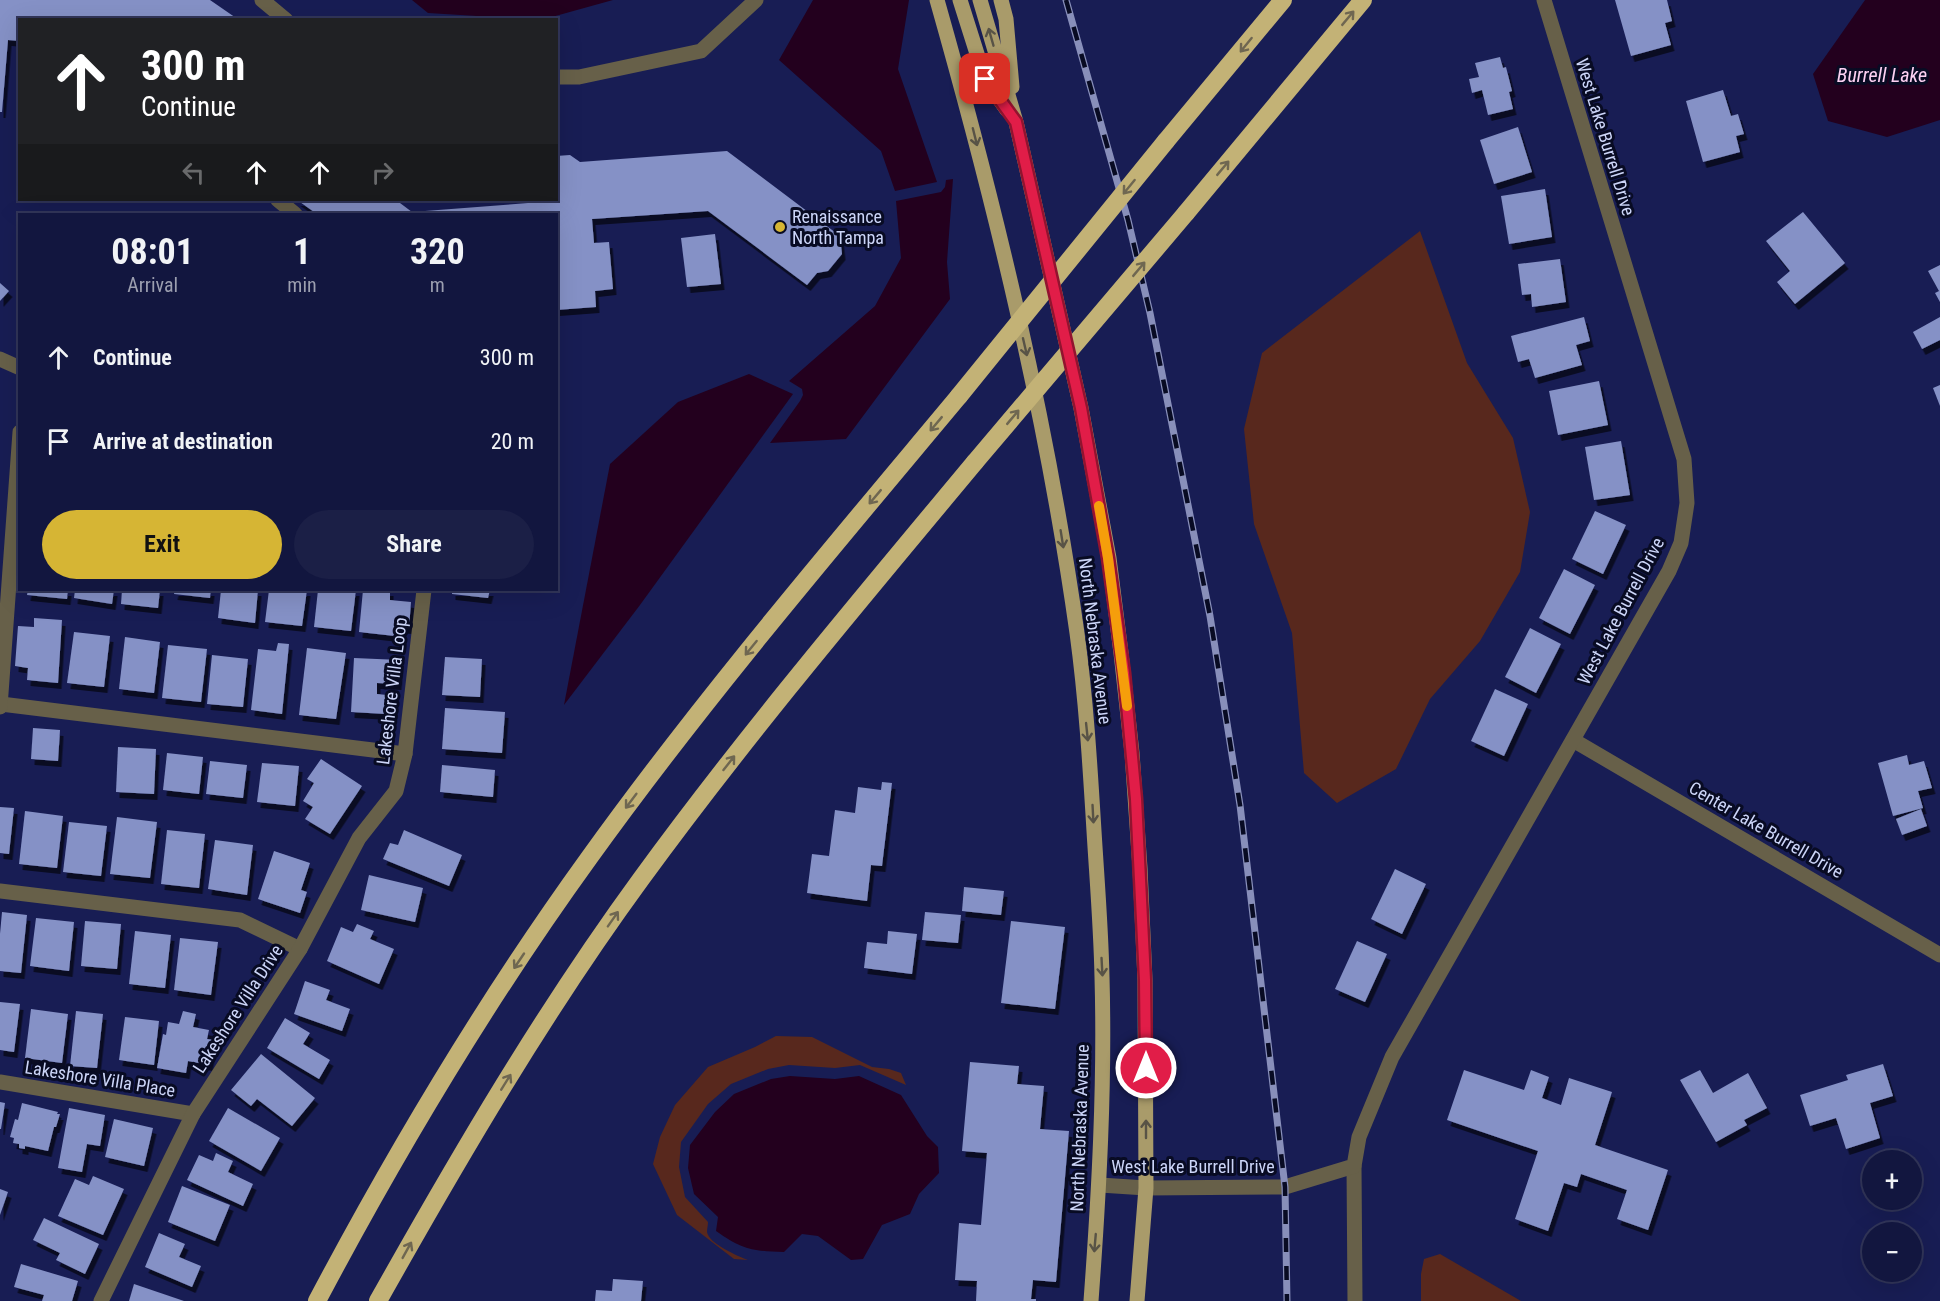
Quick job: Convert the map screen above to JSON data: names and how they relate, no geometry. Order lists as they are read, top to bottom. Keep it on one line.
{"streets":{"main road":["North Nebraska Avenue"],"street":["West Lake Burrell Drive","Lakeshore Villa Loop","Center Lake Burrell Drive","Lakeshore Villa Drive","Lakeshore Villa Place"]},"crossings":[["West Lake Burrell Drive","North Nebraska Avenue"],["West Lake Burrell Drive","Center Lake Burrell Drive"],["Lakeshore Villa Loop","Lakeshore Villa Drive"],["Lakeshore Villa Drive","Lakeshore Villa Place"]],"water":["Burrell Lake"],"places":["Renaissance North Tampa"],"page":{"turn":["300 m","Continue"],"eta":["08:01","Arrival","1","min","320","m"],"list":[{"name":"Continue","value":"300 m"},{"name":"Arrive at destination","value":"20 m"}],"buttons":["Exit","Share"],"map_buttons":["+","−"]}}
